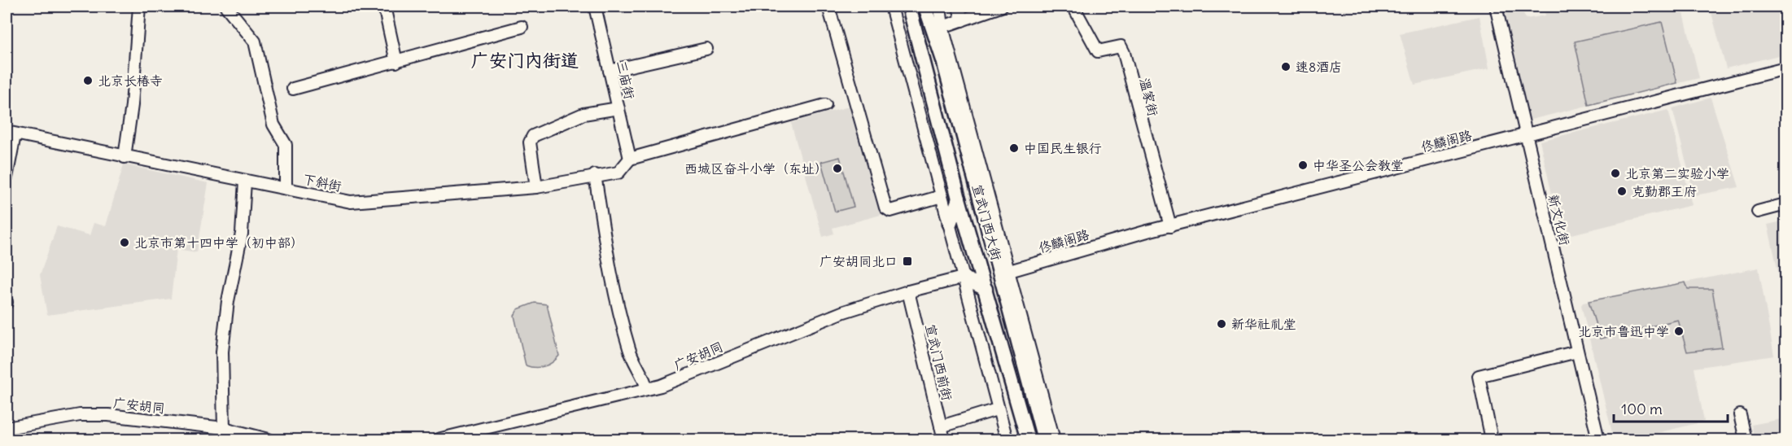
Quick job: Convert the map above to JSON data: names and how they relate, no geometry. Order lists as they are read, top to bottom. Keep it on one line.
{"streets":{"main road":["宣武门西大街"],"street":["三庙街","温家街","佟麟阁路","下斜街","新文化街","广安胡同","宣武门西前街"]},"crossings":[["三庙街","下斜街"],["温家街","佟麟阁路"],["佟麟阁路","新文化街"],["佟麟阁路","宣武门西大街"],["广安胡同","宣武门西前街"]],"districts":["广安门内街道"],"places":{"other":["速8酒店","北京长椿寺","中国民生银行","中华圣公会教堂","西城区奋斗小学（东址）","北京第二实验小学","克勤郡王府","北京市第十四中学（初中部）","新华社礼堂","北京市鲁迅中学"],"transit":["广安胡同北口"]},"scale_bar":"100 m"}
